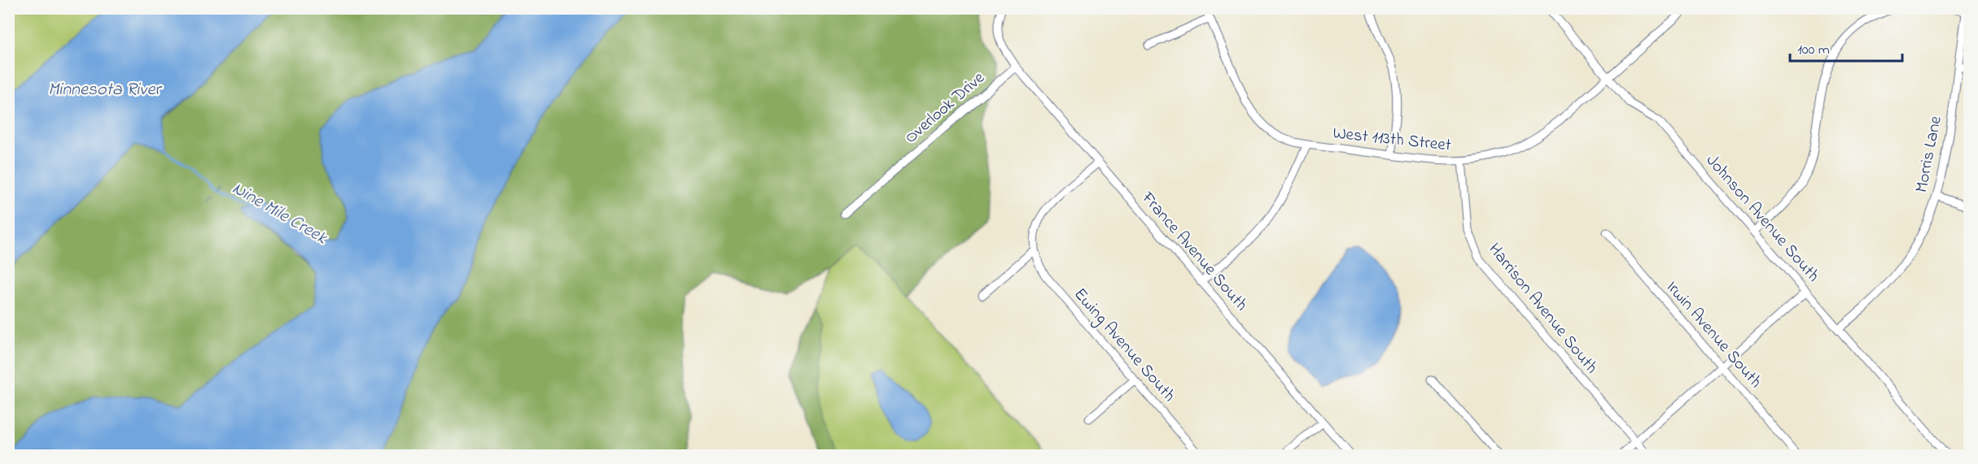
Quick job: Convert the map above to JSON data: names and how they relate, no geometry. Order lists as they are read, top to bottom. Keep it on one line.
{"streets":{"street":["Overlook Drive","West 113th Street","Morris Lane","Johnson Avenue South","France Avenue South","Harrison Avenue South","Irwin Avenue South","Ewing Avenue South"]},"crossings":[["Overlook Drive","France Avenue South"],["West 113th Street","Johnson Avenue South"],["West 113th Street","France Avenue South"],["West 113th Street","Harrison Avenue South"],["Morris Lane","Johnson Avenue South"]],"water":["Minnesota River","Nine Mile Creek"],"scale_bar":"100 m"}
